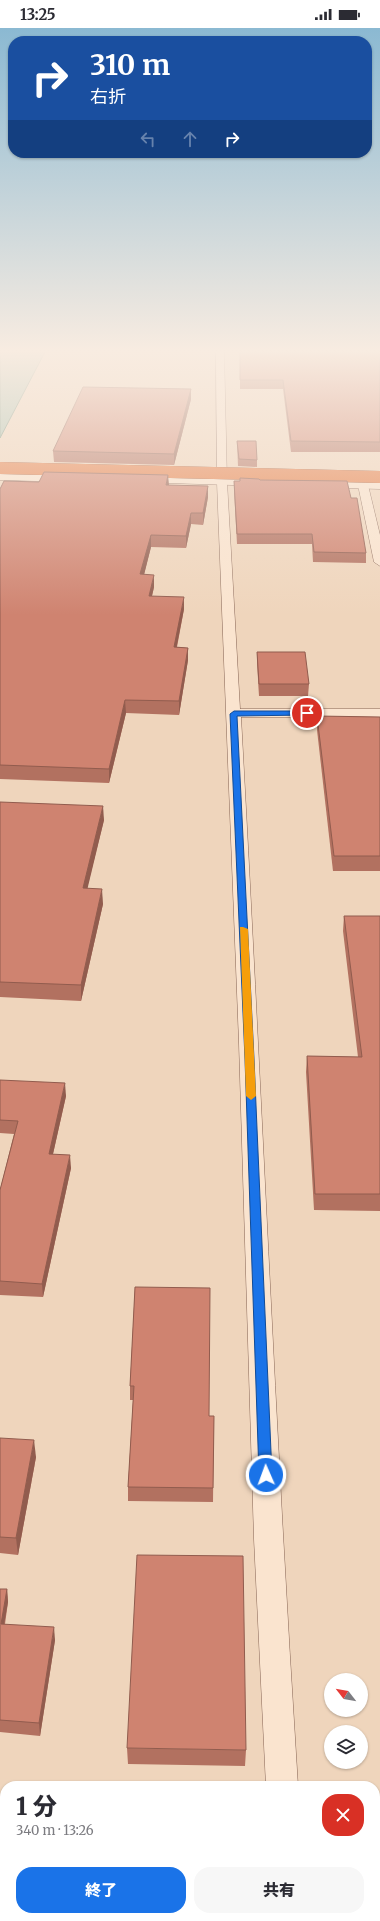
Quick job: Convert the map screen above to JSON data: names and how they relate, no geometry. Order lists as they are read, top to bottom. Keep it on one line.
{"north":"top left","page":{"status":"13:25","turn":["310 m","右折"],"heading":["1 分","340 m · 13:26"],"buttons":["終了","共有"]}}
